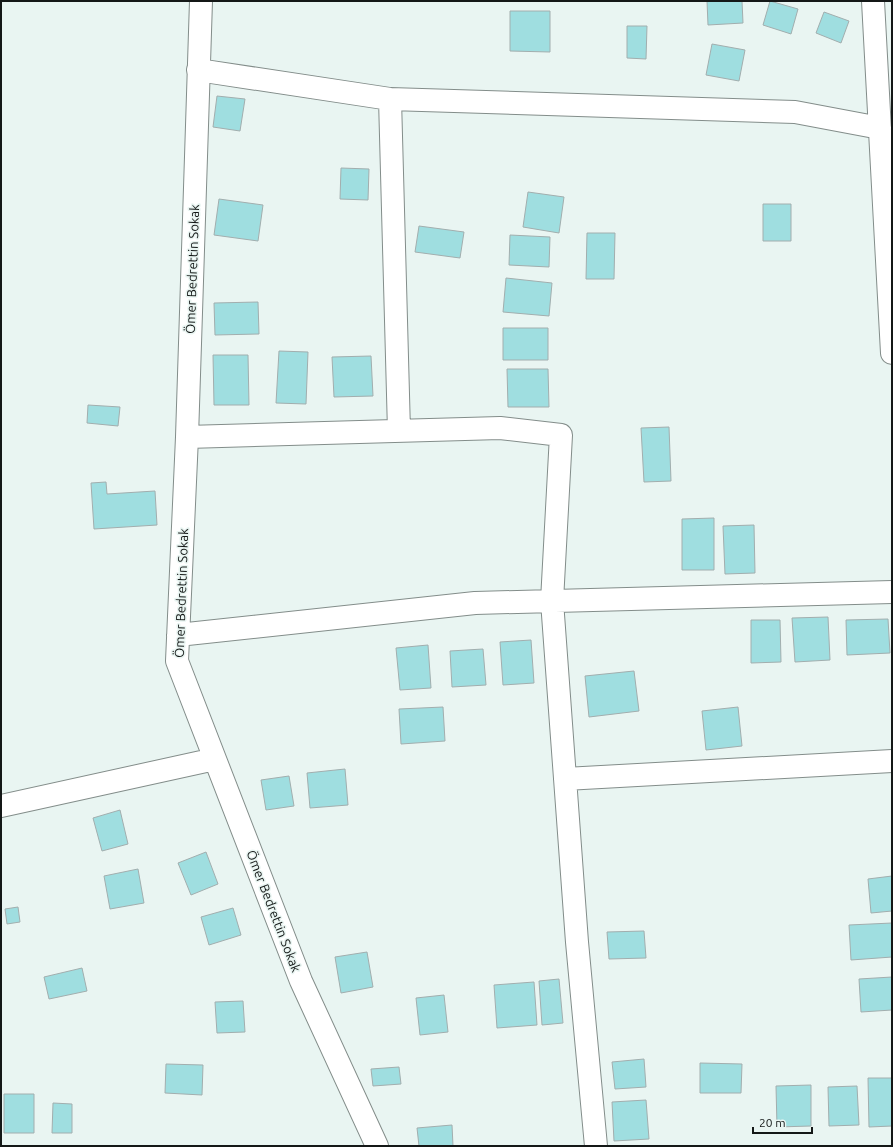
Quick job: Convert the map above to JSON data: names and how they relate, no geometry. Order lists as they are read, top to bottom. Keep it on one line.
{"streets":{"street":["Ömer Bedrettin Sokak"]},"scale_bar":"20 m"}
